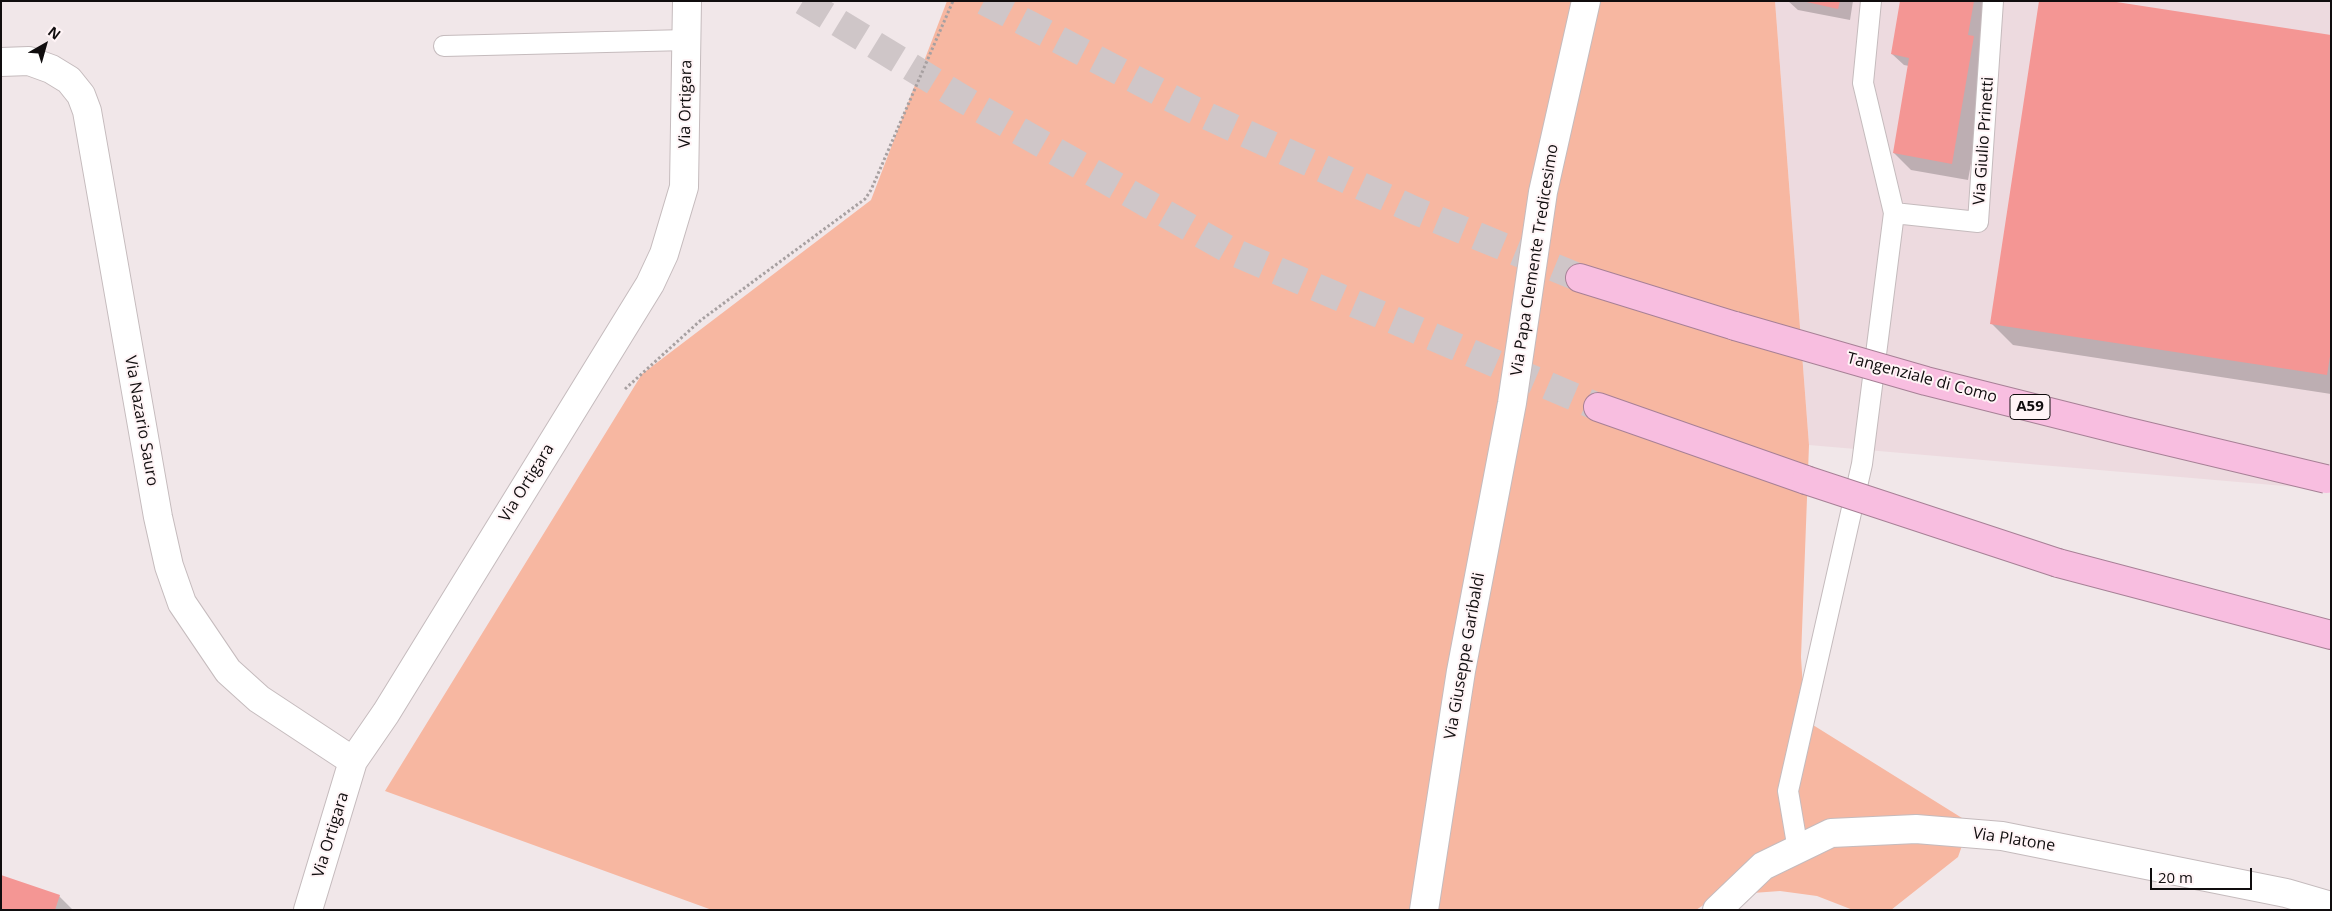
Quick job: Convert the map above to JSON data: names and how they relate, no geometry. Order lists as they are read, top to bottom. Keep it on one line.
{"streets":{"highway":["Tangenziale di Como","A59"],"street":["Via Ortigara","Via Papa Clemente Tredicesimo","Via Nazario Sauro","Via Giuseppe Garibaldi","Via Platone"],"lane":["Via Giulio Prinetti"]},"crossings":[["Via Ortigara","Via Nazario Sauro"],["Via Papa Clemente Tredicesimo","Via Giuseppe Garibaldi"]],"scale_bar":"20 m","north":"top right"}
